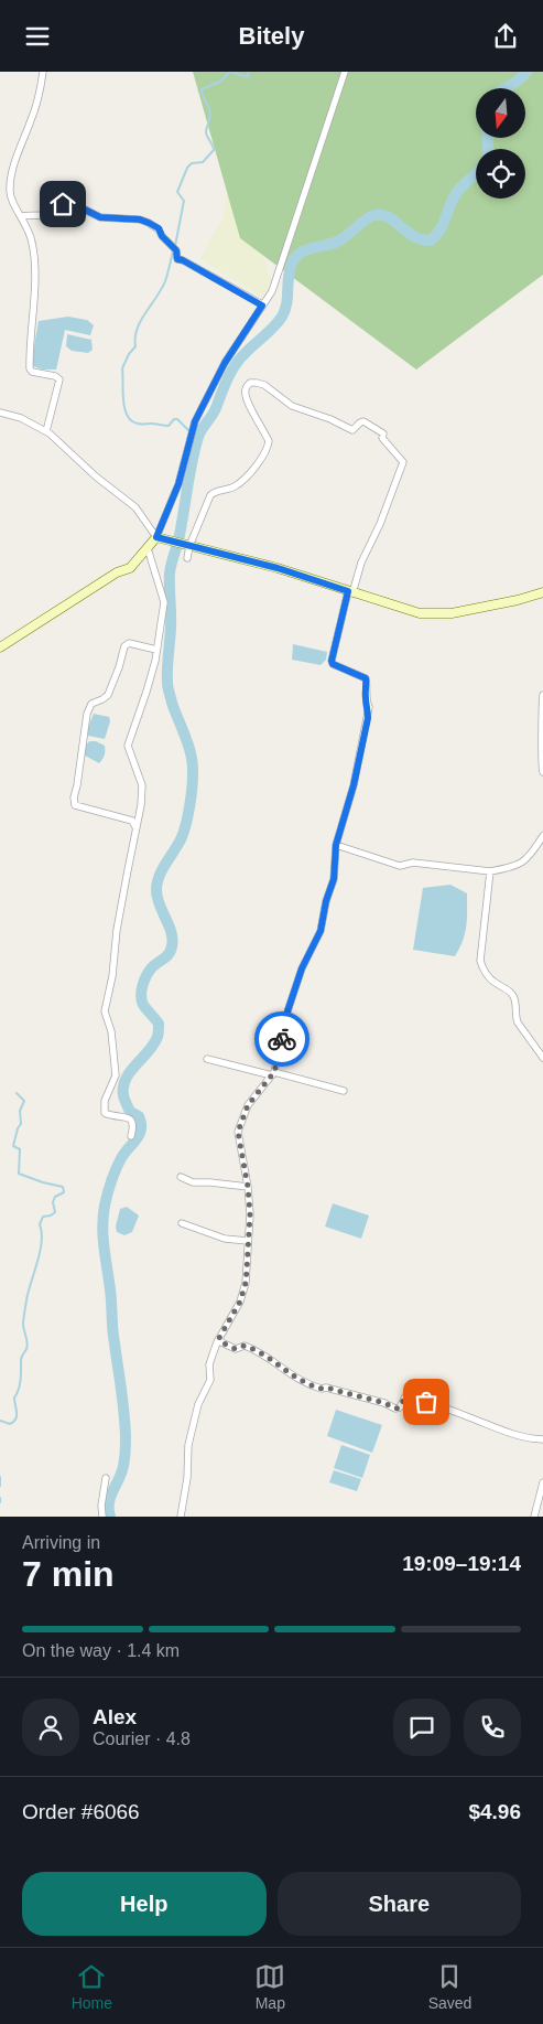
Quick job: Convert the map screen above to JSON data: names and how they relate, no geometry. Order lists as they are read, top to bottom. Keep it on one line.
{"north":"bottom","page":{"header":"Bitely","heading":["7 min","Arriving in","19:09–19:14"],"panel":["Alex","Courier · 4.8","Order #6066","$4.96"],"bar":"On the way · 1.4 km","buttons":["Help","Share"],"tabs":["Home","Map","Saved"]}}
